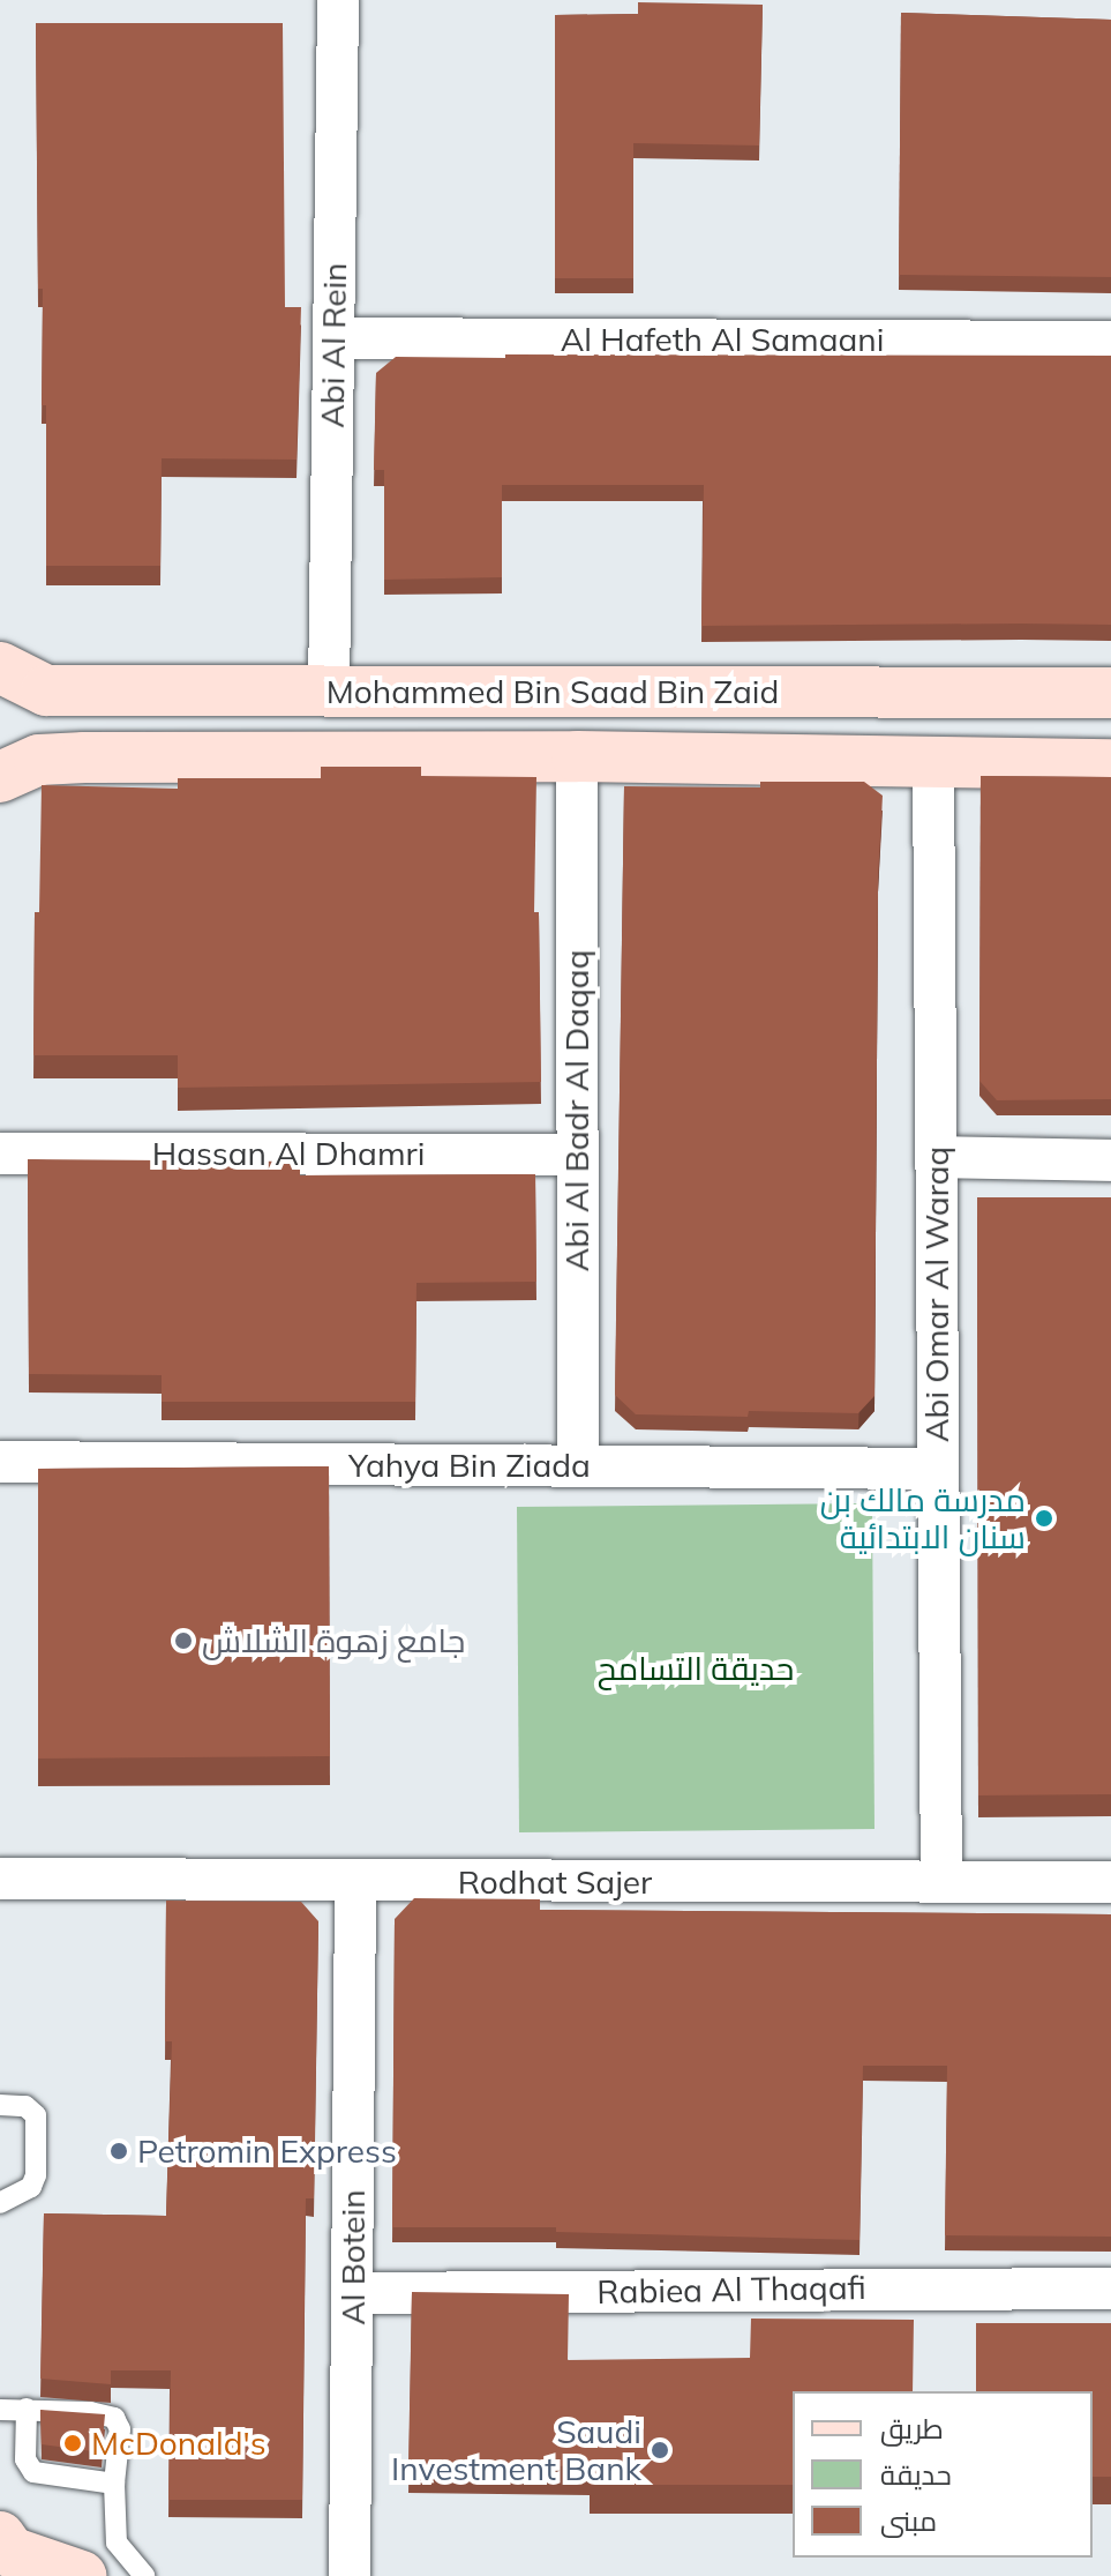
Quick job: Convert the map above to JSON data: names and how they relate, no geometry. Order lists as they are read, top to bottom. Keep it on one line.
{"streets":{"street":["Al Hafeth Al Samaani","Abi Al Rein","Mohammed Bin Saad Bin Zaid","Abi Al Badr Al Daqaq","Hassan Al Dhamri","Abi Omar Al Waraq","Yahya Bin Ziada","Rodhat Sajer","Al Botein","Rabiea Al Thaqafi"]},"crossings":[["Al Hafeth Al Samaani","Abi Al Rein"],["Abi Al Rein","Mohammed Bin Saad Bin Zaid"],["Mohammed Bin Saad Bin Zaid","Abi Al Badr Al Daqaq"],["Mohammed Bin Saad Bin Zaid","Abi Omar Al Waraq"],["Abi Al Badr Al Daqaq","Hassan Al Dhamri"],["Abi Al Badr Al Daqaq","Yahya Bin Ziada"],["Abi Omar Al Waraq","Yahya Bin Ziada"],["Abi Omar Al Waraq","Rodhat Sajer"],["Rodhat Sajer","Al Botein"],["Al Botein","Rabiea Al Thaqafi"]],"parks":["حديقة التسامح"],"places":["مدرسة مالك بن سنان الابتدائية","جامع زهوة الشلاش","Petromin Express","McDonald's","Saudi Investment Bank"],"legend":["طريق","حديقة","مبنى"]}
